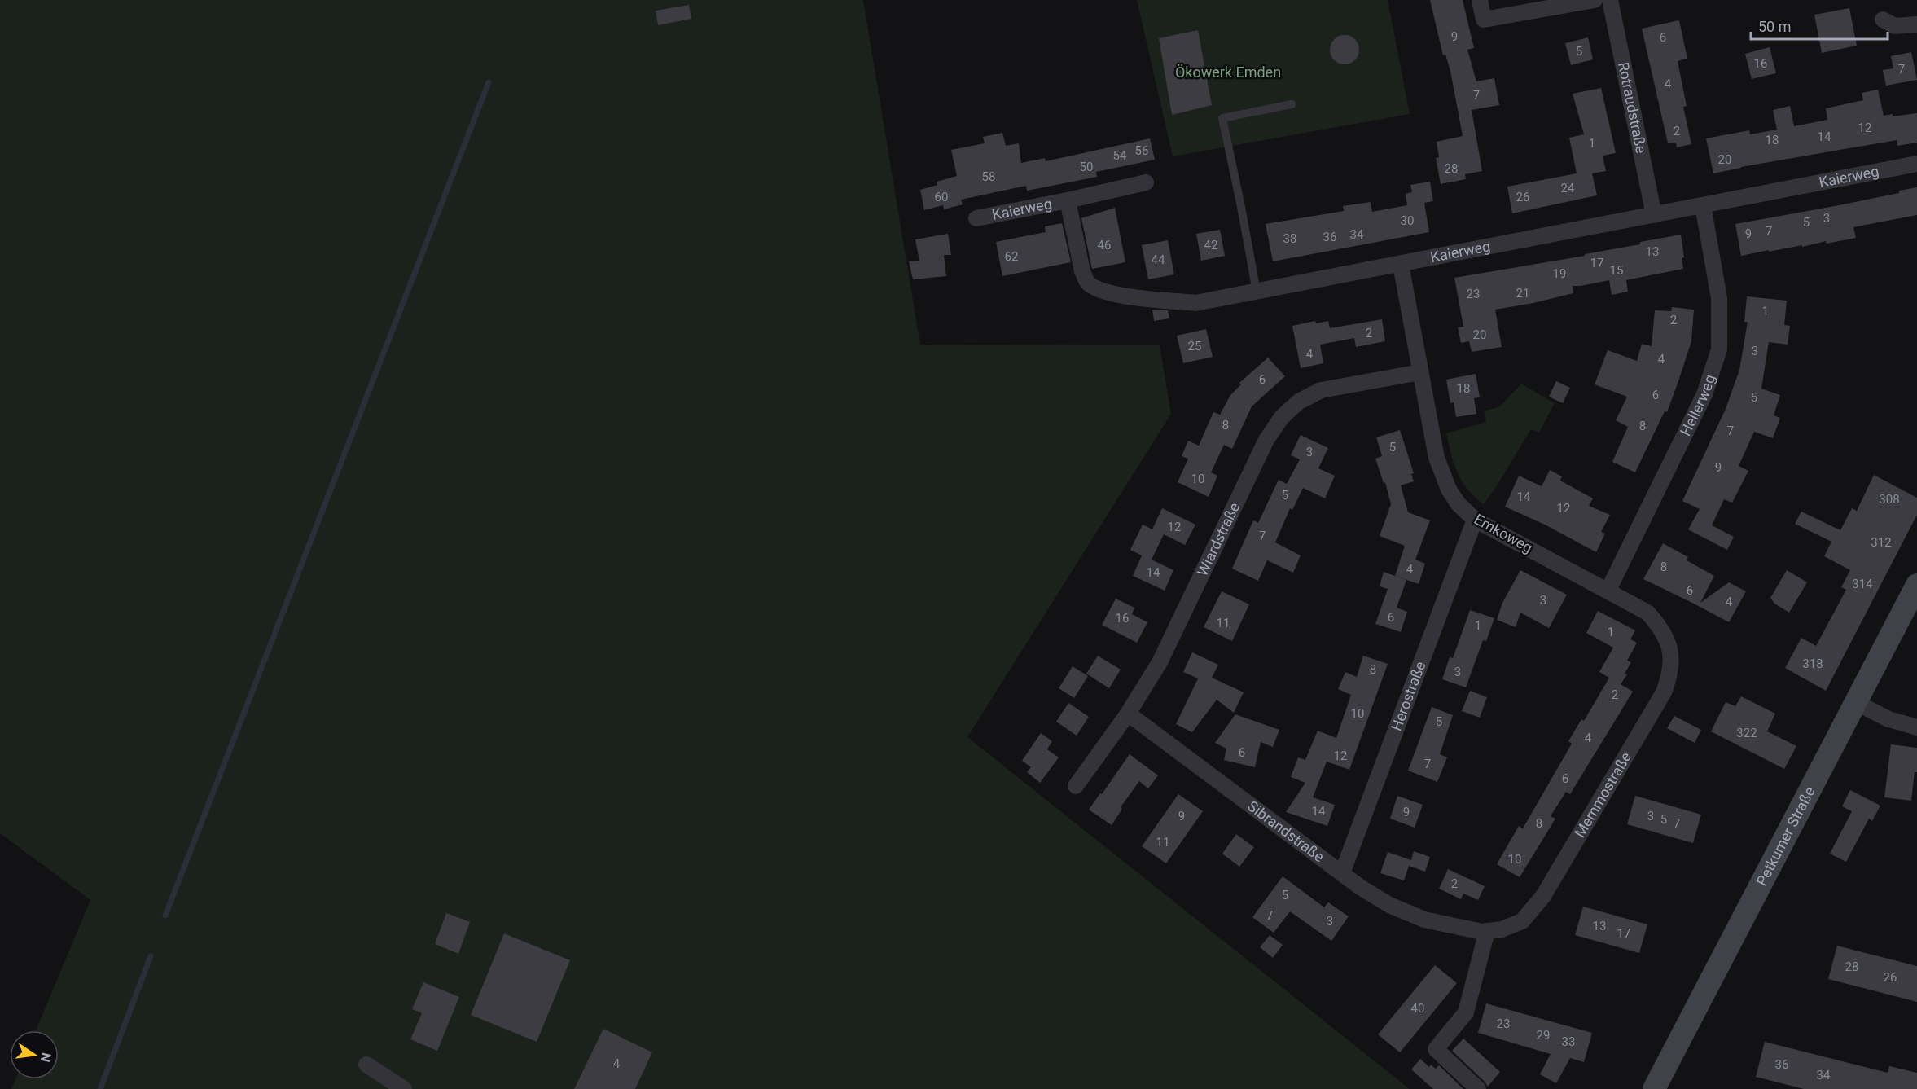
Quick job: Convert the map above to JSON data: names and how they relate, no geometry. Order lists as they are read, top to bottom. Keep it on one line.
{"streets":{"main road":["Petkumer Straße"],"street":["Rotraudstraße","Kaierweg","Hellerweg","Emkoweg","Wiardstraße","Herostraße","Memmostraße","Sibrandstraße"]},"crossings":[["Rotraudstraße","Kaierweg"],["Kaierweg","Hellerweg"],["Kaierweg","Emkoweg"],["Hellerweg","Emkoweg"],["Emkoweg","Wiardstraße"],["Emkoweg","Herostraße"],["Emkoweg","Memmostraße"],["Wiardstraße","Sibrandstraße"],["Herostraße","Sibrandstraße"],["Memmostraße","Sibrandstraße"]],"parks":["Ökowerk Emden"],"house_numbers":["9","6","5","16","7","4","7","12","2","14","18","1","56","54","20","50","28","58","24","60","26","3","30","5","7","9","34","36","38","46","42","13","62","44","17","15","19","21","23","1","2","2","20","25","3","4","4","6","18","6","5","8","8","7","5","3","9","10","5","14","308","12","12","7","312","8","4","14","314","6","3","4","6","16","11","1","1","318","8","3","2","10","5","322","4","6","12","7","6","14","9","9","3","5","8","7","11","10","2","5","7","3","13","17","28","26","40","23","29","33","4","36","34"],"scale_bar":"50 m","north":"right"}
